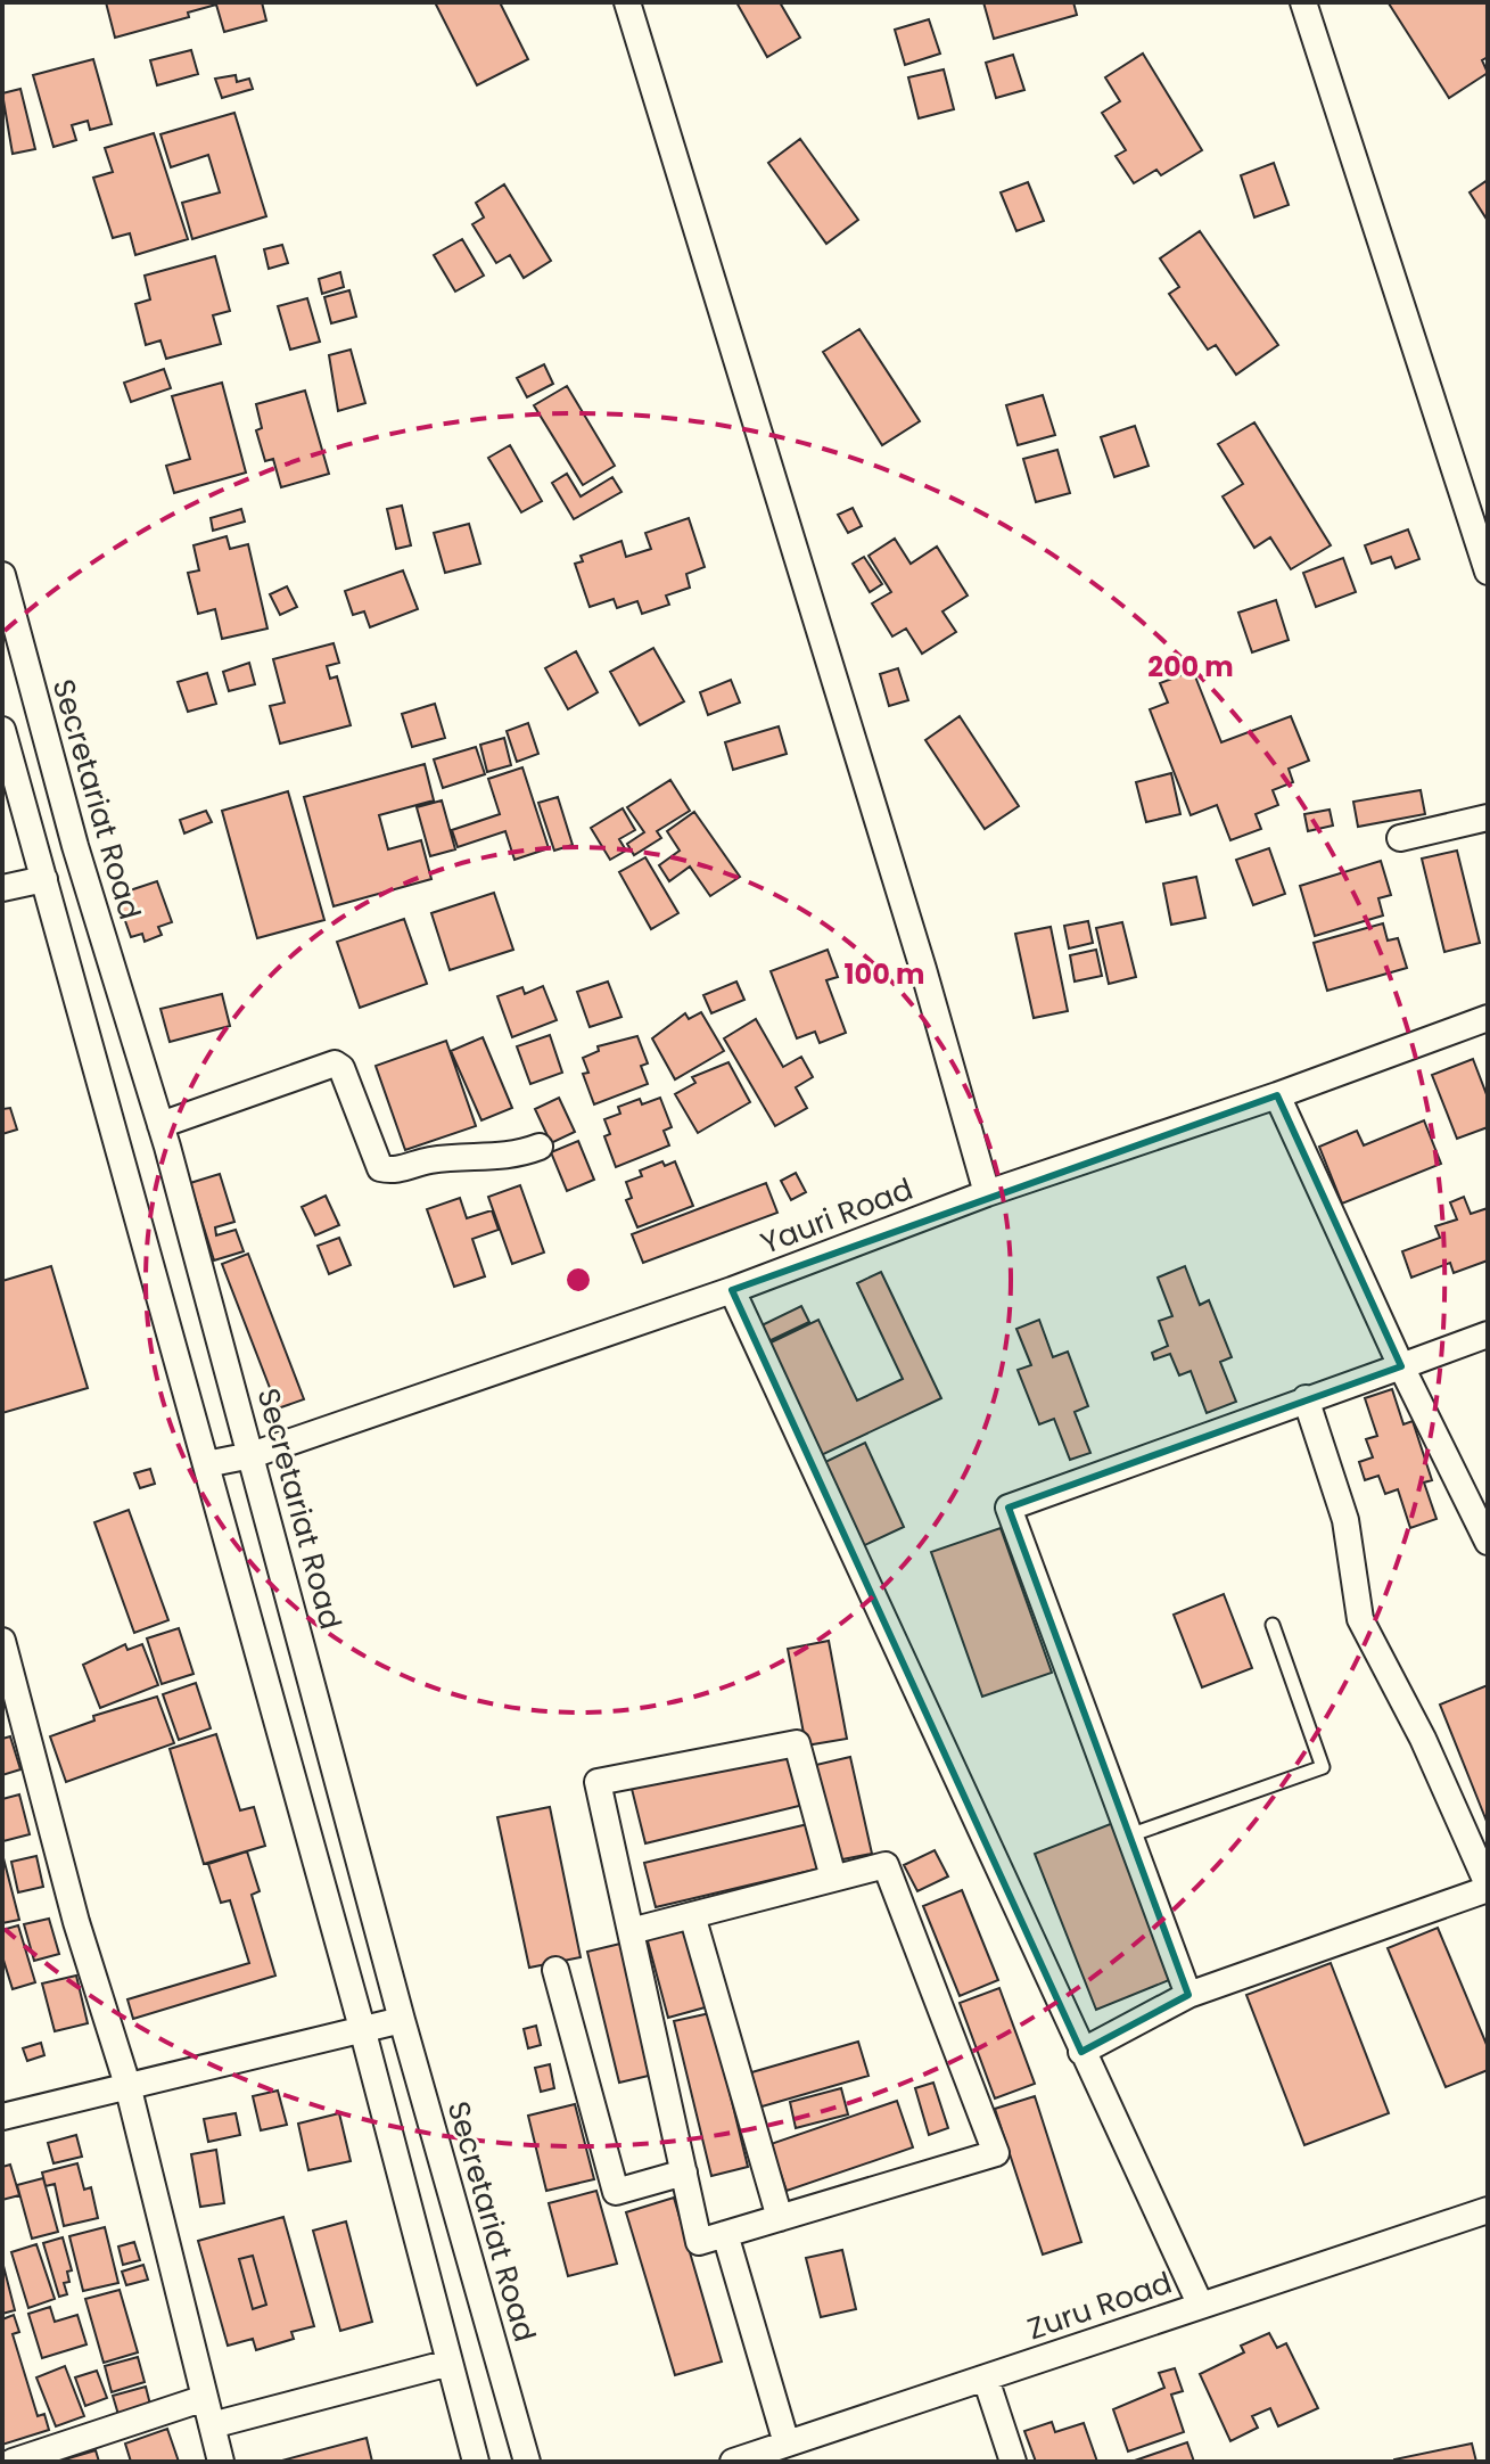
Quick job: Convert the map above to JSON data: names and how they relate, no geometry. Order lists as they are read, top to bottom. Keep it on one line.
{"streets":{"street":["Secretariat Road","Yauri Road","Zuru Road"]},"crossings":[["Secretariat Road","Yauri Road"]],"rings":["200 m","100 m"]}
